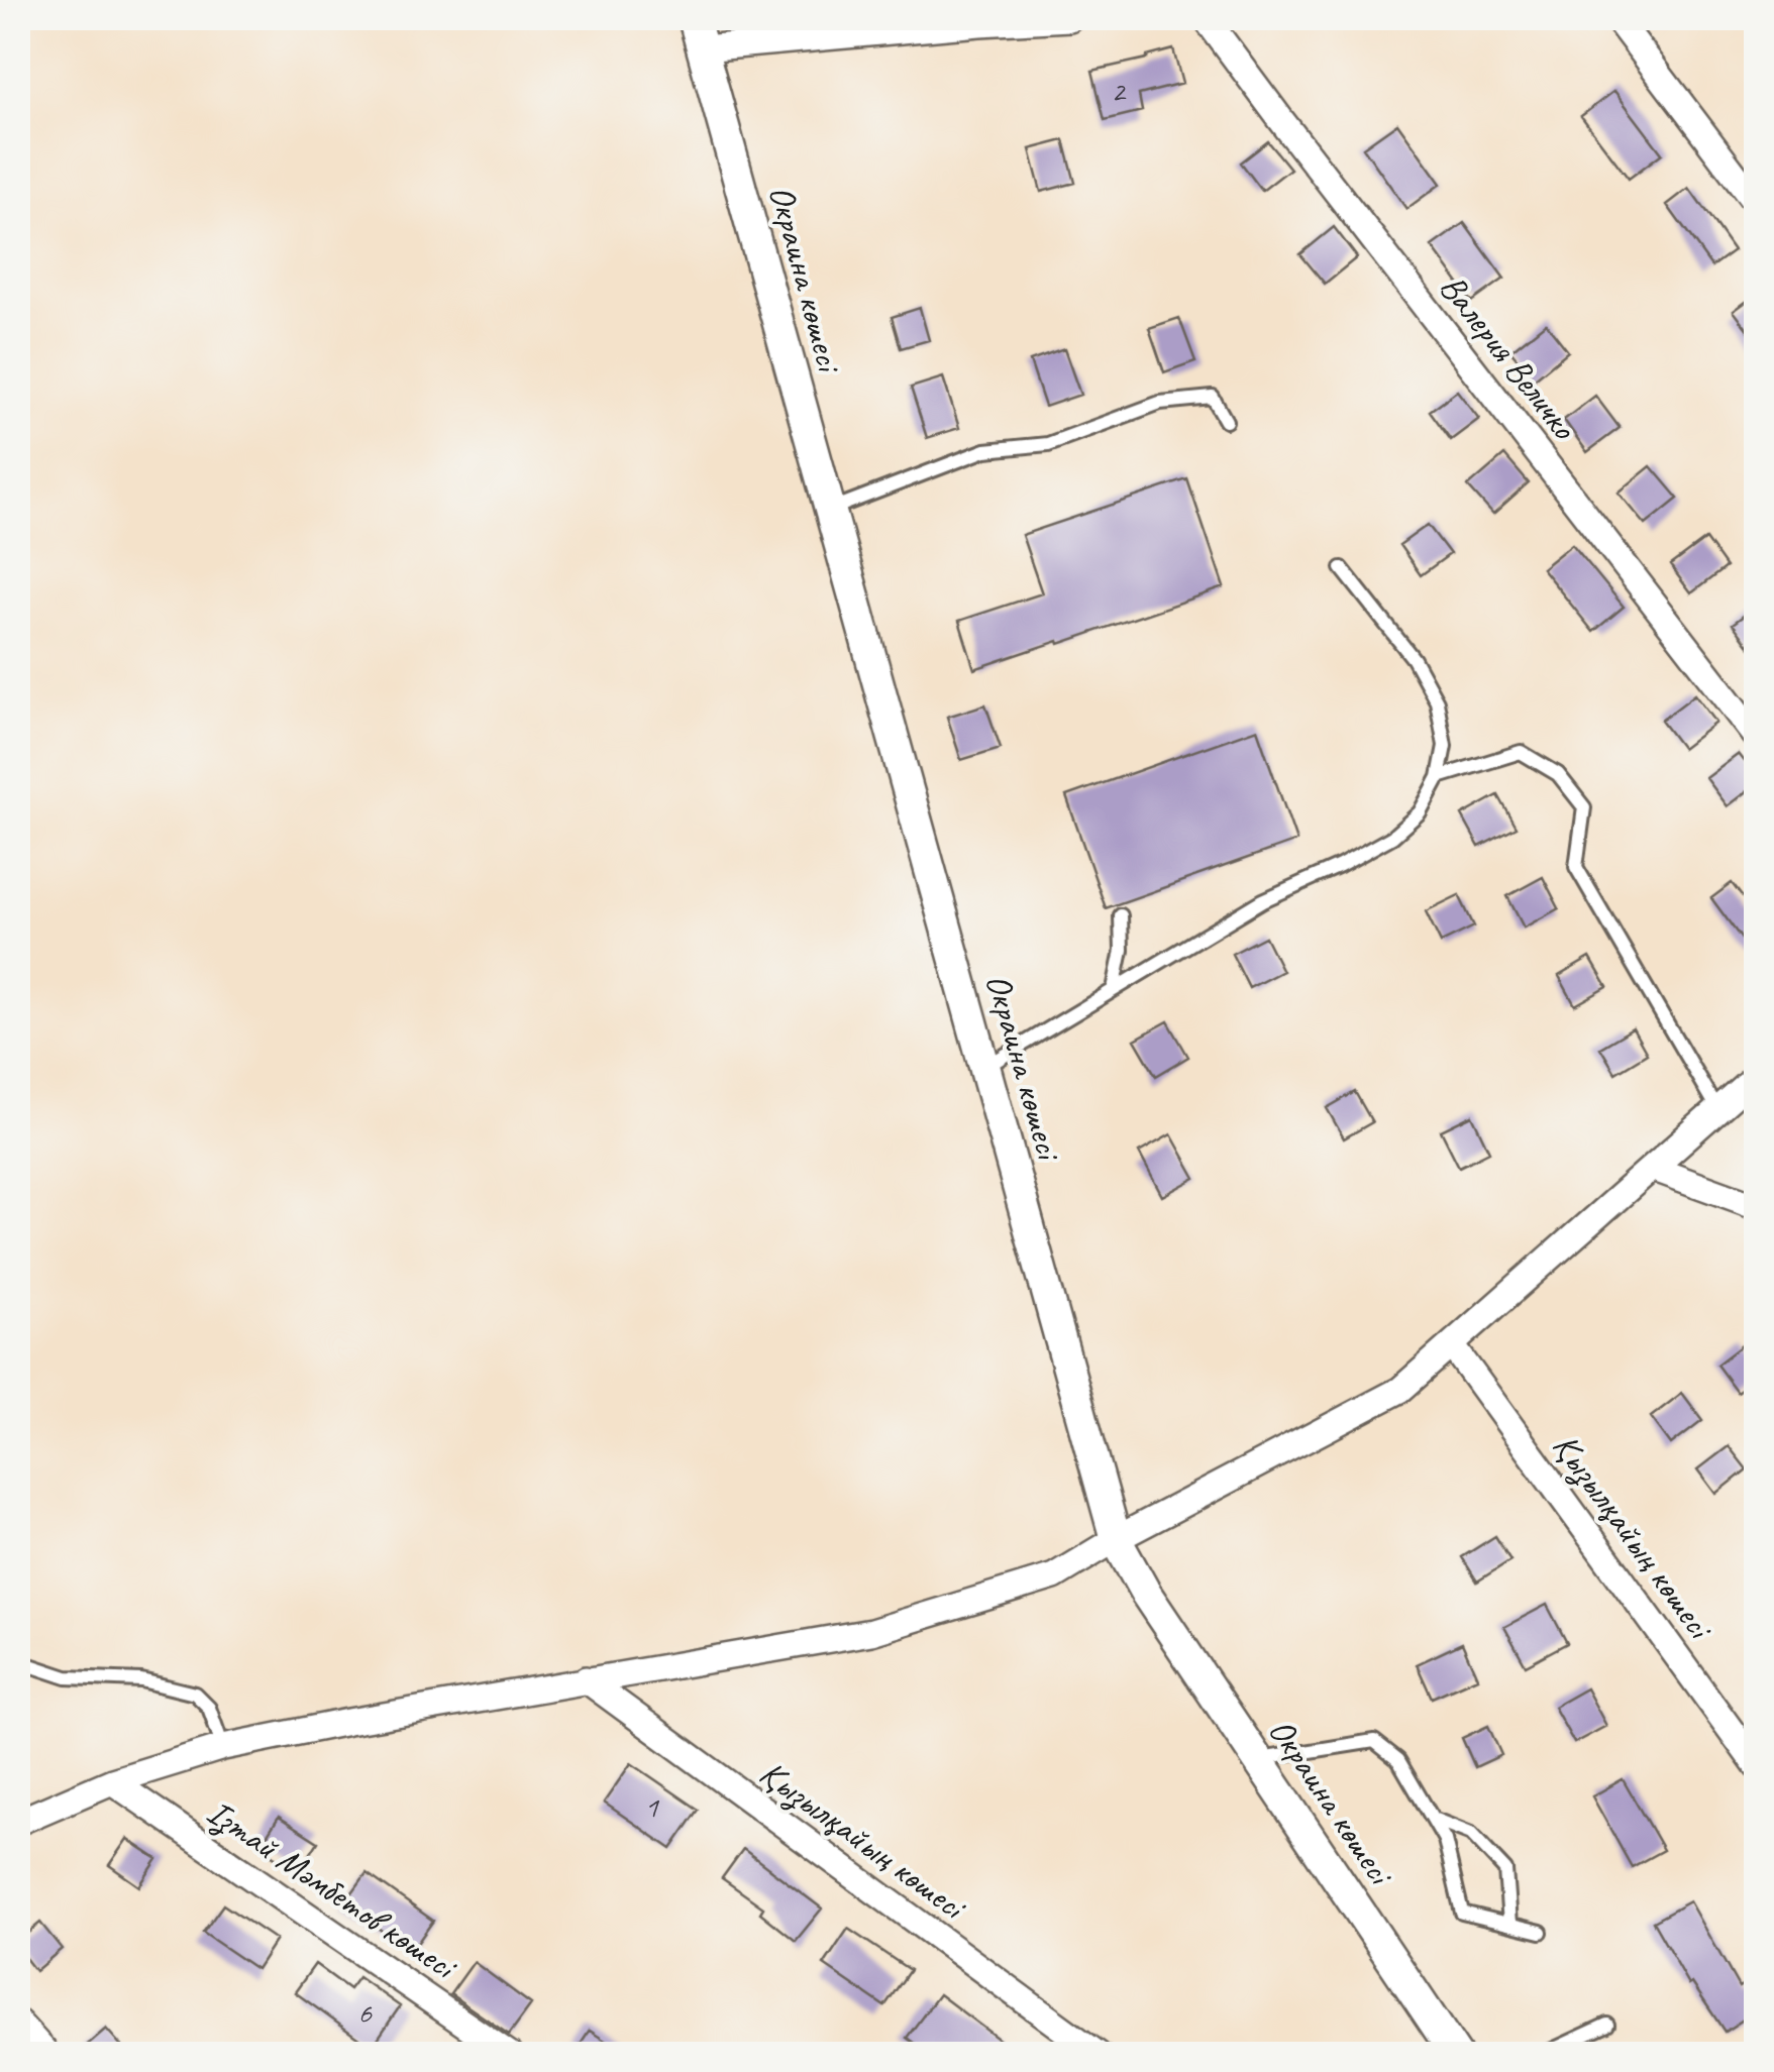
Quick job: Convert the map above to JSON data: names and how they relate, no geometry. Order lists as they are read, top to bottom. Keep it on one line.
{"streets":{"street":["Окраина көшесі","Валерия Величко","Қызылқайың көшесі","Ізтай Мәмбетов көшесі"]},"house_numbers":["2","1","6"]}
